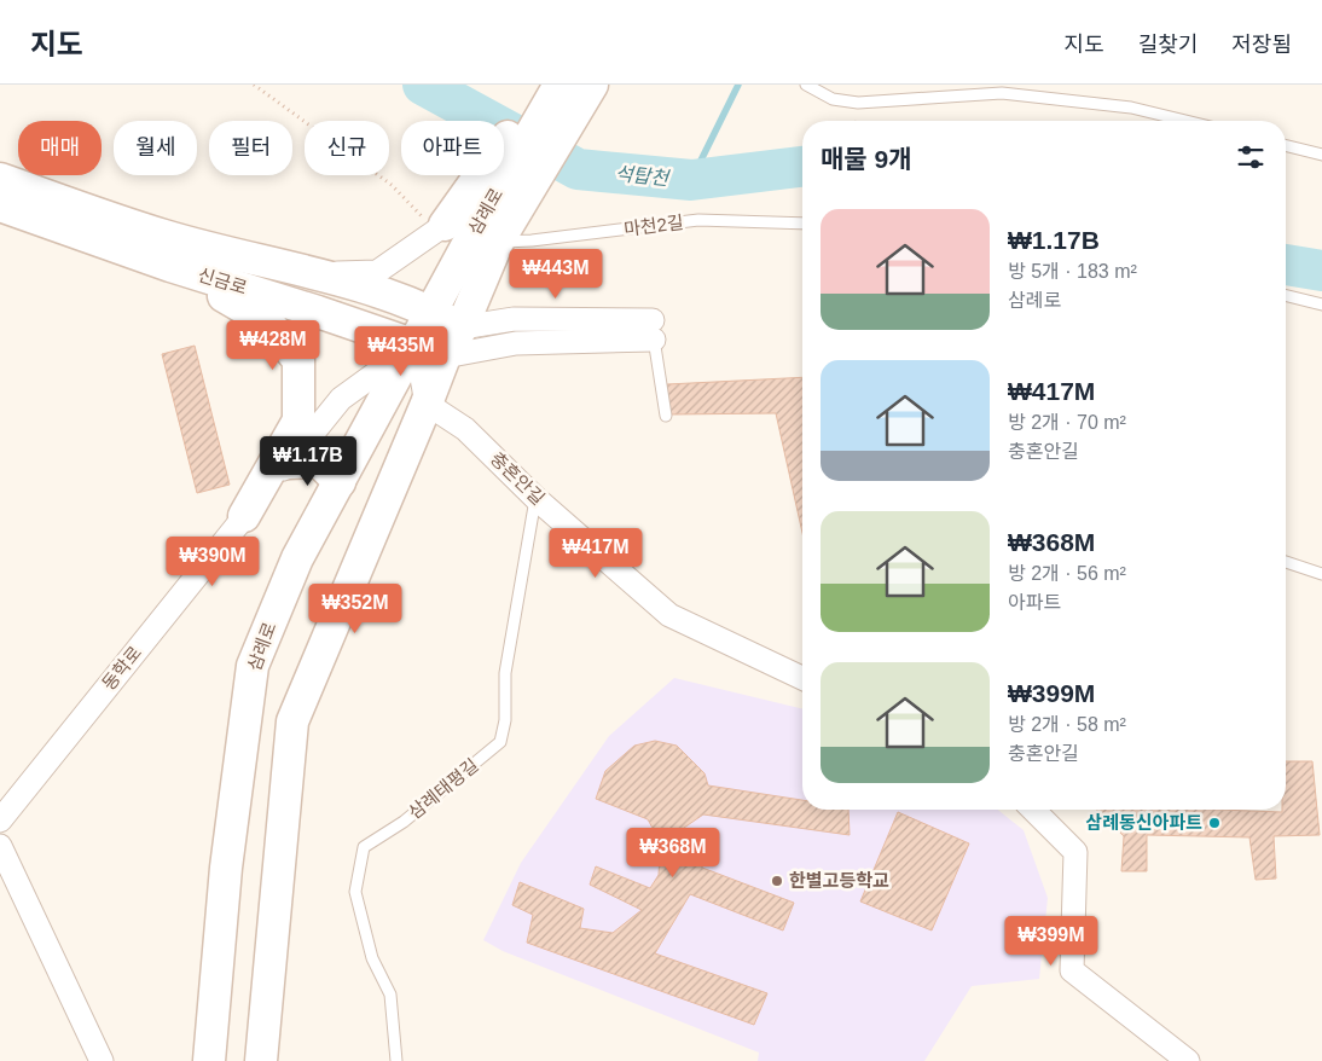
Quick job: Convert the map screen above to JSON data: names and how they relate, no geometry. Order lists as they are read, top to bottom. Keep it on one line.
{"streets":{"street":["삼례로","신금로","충혼안길","동학로"],"lane":["마천2길","삼례태평길"]},"crossings":[["삼례로","마천2길"],["삼례로","신금로"],["삼례로","충혼안길"],["삼례로","동학로"],["마천2길","신금로"],["신금로","동학로"],["충혼안길","삼례태평길"]],"water":["석탑천"],"places":["삼례동신아파트","한별고등학교"],"page":{"header":"지도","nav":["지도","길찾기","저장됨"],"chip":["매매","월세","필터","신규","아파트"],"heading":"매물 9개","list":[{"name":"₩1.17B","note":"방 5개 · 183 m² · 삼례로"},{"name":"₩417M","note":"방 2개 · 70 m² · 충혼안길"},{"name":"₩368M","note":"방 2개 · 56 m² · 아파트"},{"name":"₩399M","note":"방 2개 · 58 m² · 충혼안길"}],"price":["₩443M","₩428M","₩435M","₩1.17B","₩417M","₩390M","₩352M","₩368M","₩399M"]}}
